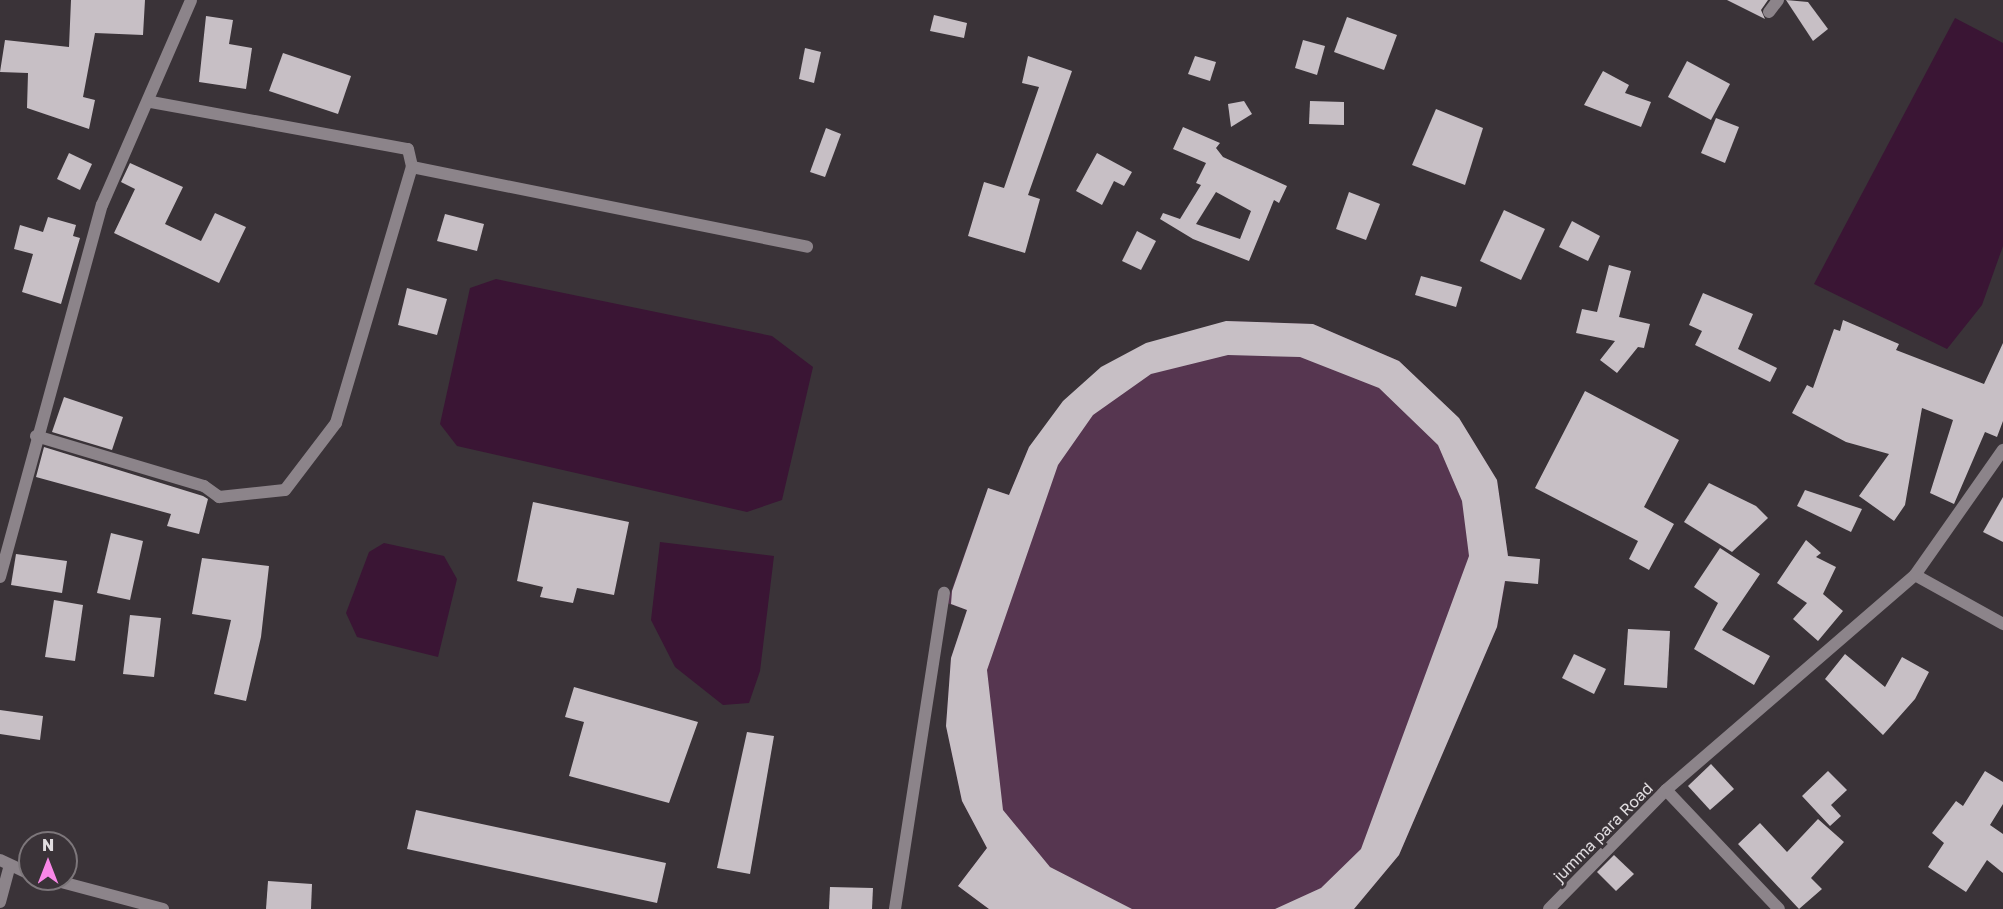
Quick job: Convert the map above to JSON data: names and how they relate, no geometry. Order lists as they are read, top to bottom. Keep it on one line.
{"streets":{"street":["jumma para Road"]},"north":"top"}
